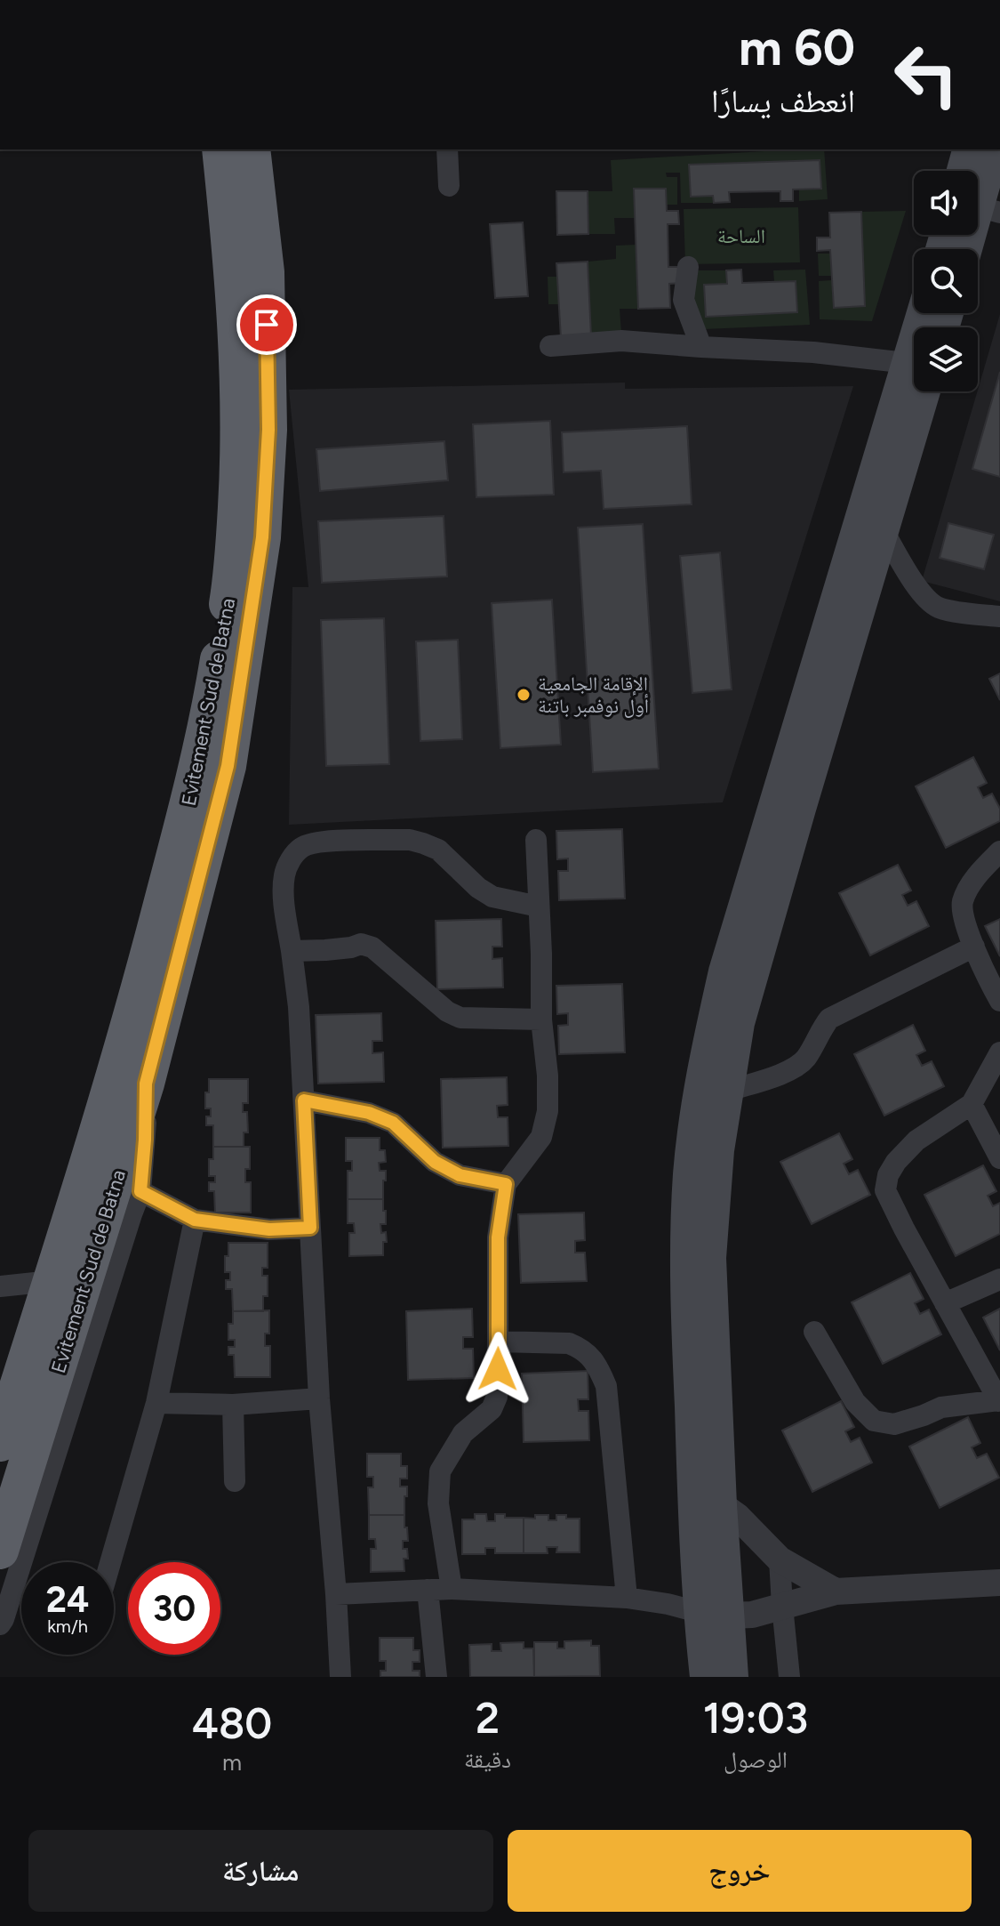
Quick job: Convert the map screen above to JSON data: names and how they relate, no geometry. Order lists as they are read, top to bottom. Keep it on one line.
{"streets":{"highway":["Evitement Sud de Batna"]},"parks":["الساحة"],"places":["الإقامة الجامعية أول نوفمبر باتنة"],"page":{"turn":["60 m","انعطف يسارًا"],"speed":"24 km/h","limit":"30","eta":["19:03","الوصول","2","دقيقة","480","m"],"buttons":["خروج","مشاركة"]}}
